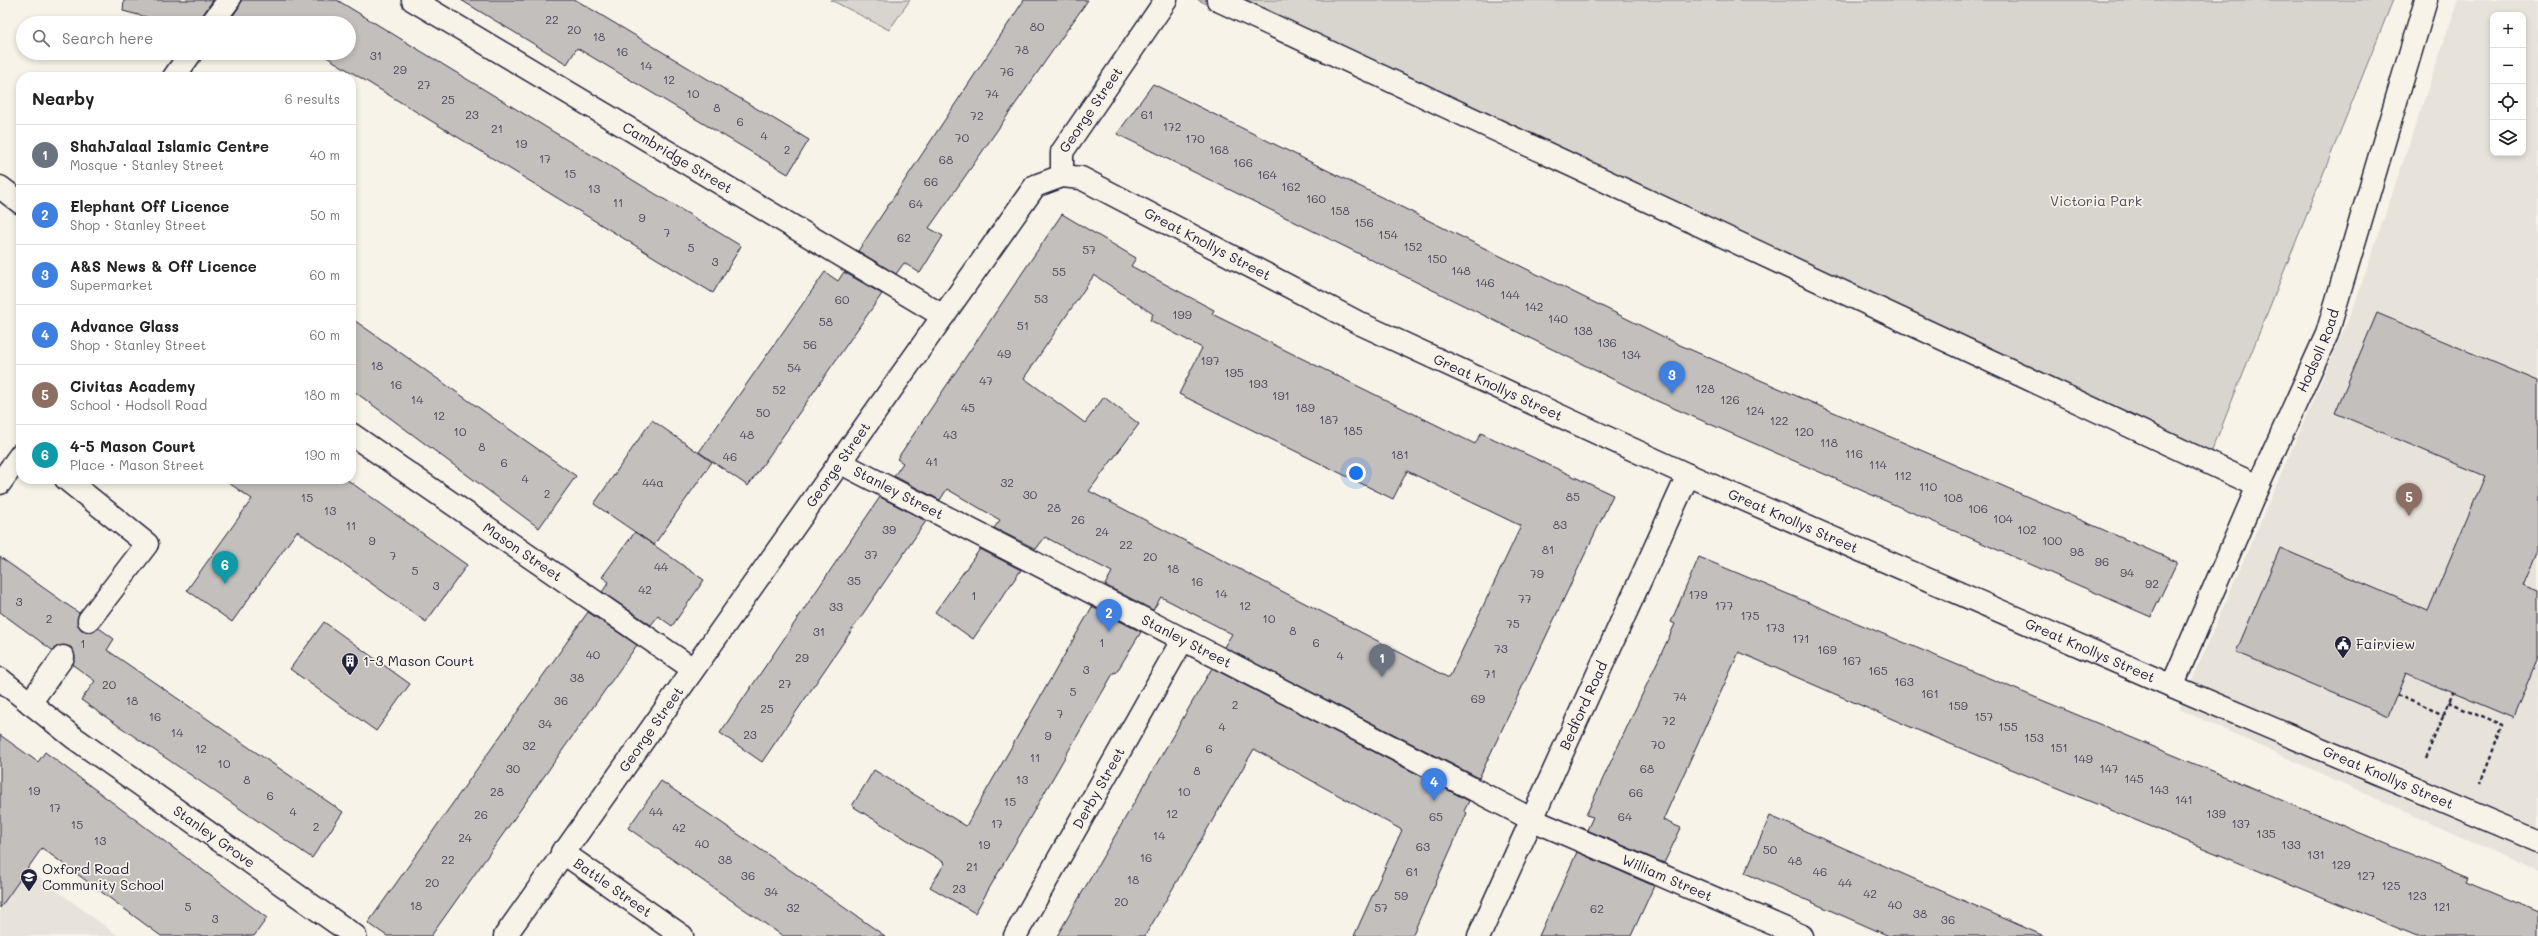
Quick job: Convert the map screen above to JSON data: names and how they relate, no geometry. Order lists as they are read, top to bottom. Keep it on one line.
{"streets":{"street":["George Street","Cambridge Street","Great Knollys Street","Hodsoll Road","Stanley Street","Mason Street","Bedford Road","Derby Street","Stanley Grove","William Street","Battle Street"]},"crossings":[["George Street","Cambridge Street"],["George Street","Great Knollys Street"],["George Street","Stanley Street"],["George Street","Mason Street"],["George Street","Battle Street"],["Great Knollys Street","Hodsoll Road"],["Great Knollys Street","Bedford Road"],["Stanley Street","Bedford Road"],["Stanley Street","Derby Street"],["Stanley Street","William Street"],["Bedford Road","William Street"]],"parks":["Victoria Park"],"places":{"public building":["Fairview"],"building":["1-3 Mason Court"],"school or university":["Oxford Road Community School"]},"house_numbers":["22","80","20","18","78","16","31","14","29","76","12","27","10","74","25","8","23","61","72","6","172","21","4","70","170","19","2","168","17","68","166","15","164","66","162","13","160","11","64","158","9","156","7","154","62","152","5","57","150","3","148","55","146","144","53","60","142","199","140","58","51","138","136","56","49","134","197","18","54","195","47","193","16","128","52","191","14","126","45","189","124","50","12","187","122","185","10","120","48","43","118","8","116","181","46","41","6","114","112","4","44a","32","110","2","30","85","15","108","28","106","13","104","26","83","11","39","102","24","9","100","22","81","98","37","7","20","96","44","18","5","94","79","35","16","92","3","42","14","179","1","77","3","12","177","33","175","2","10","75","173","8","31","171","1","6","1","73","169","40","4","29","167","3","165","71","38","163","27","20","5","161","74","69","18","36","2","159","25","7","16","157","72","34","4","155","14","23","9","153","70","32","151","12","6","11","149","10","30","68","147","8","145","8","13","143","19","28","10","66","6","141","15","17","4","44","12","139","26","65","64","17","137","15","2","42","135","14","24","13","40","19","133","63","50","131","16","22","38","48","129","21","61","46","36","127","18","20","44","125","23","34","42","59","123","20","40","18","5","121","32","57","62","38","3","36"],"page":{"map_buttons":["+","−"],"search":"Search here","heading":["Nearby","6 results"],"list":[{"mark":"1","name":"ShahJalaal Islamic Centre","note":"Mosque · Stanley Street","value":"40 m"},{"mark":"2","name":"Elephant Off Licence","note":"Shop · Stanley Street","value":"50 m"},{"mark":"3","name":"A&S News & Off Licence","note":"Supermarket","value":"60 m"},{"mark":"4","name":"Advance Glass","note":"Shop · Stanley Street","value":"60 m"},{"mark":"5","name":"Civitas Academy","note":"School · Hodsoll Road","value":"180 m"},{"mark":"6","name":"4-5 Mason Court","note":"Place · Mason Street","value":"190 m"}],"pins":["3","5","6","2","1","4"]}}
